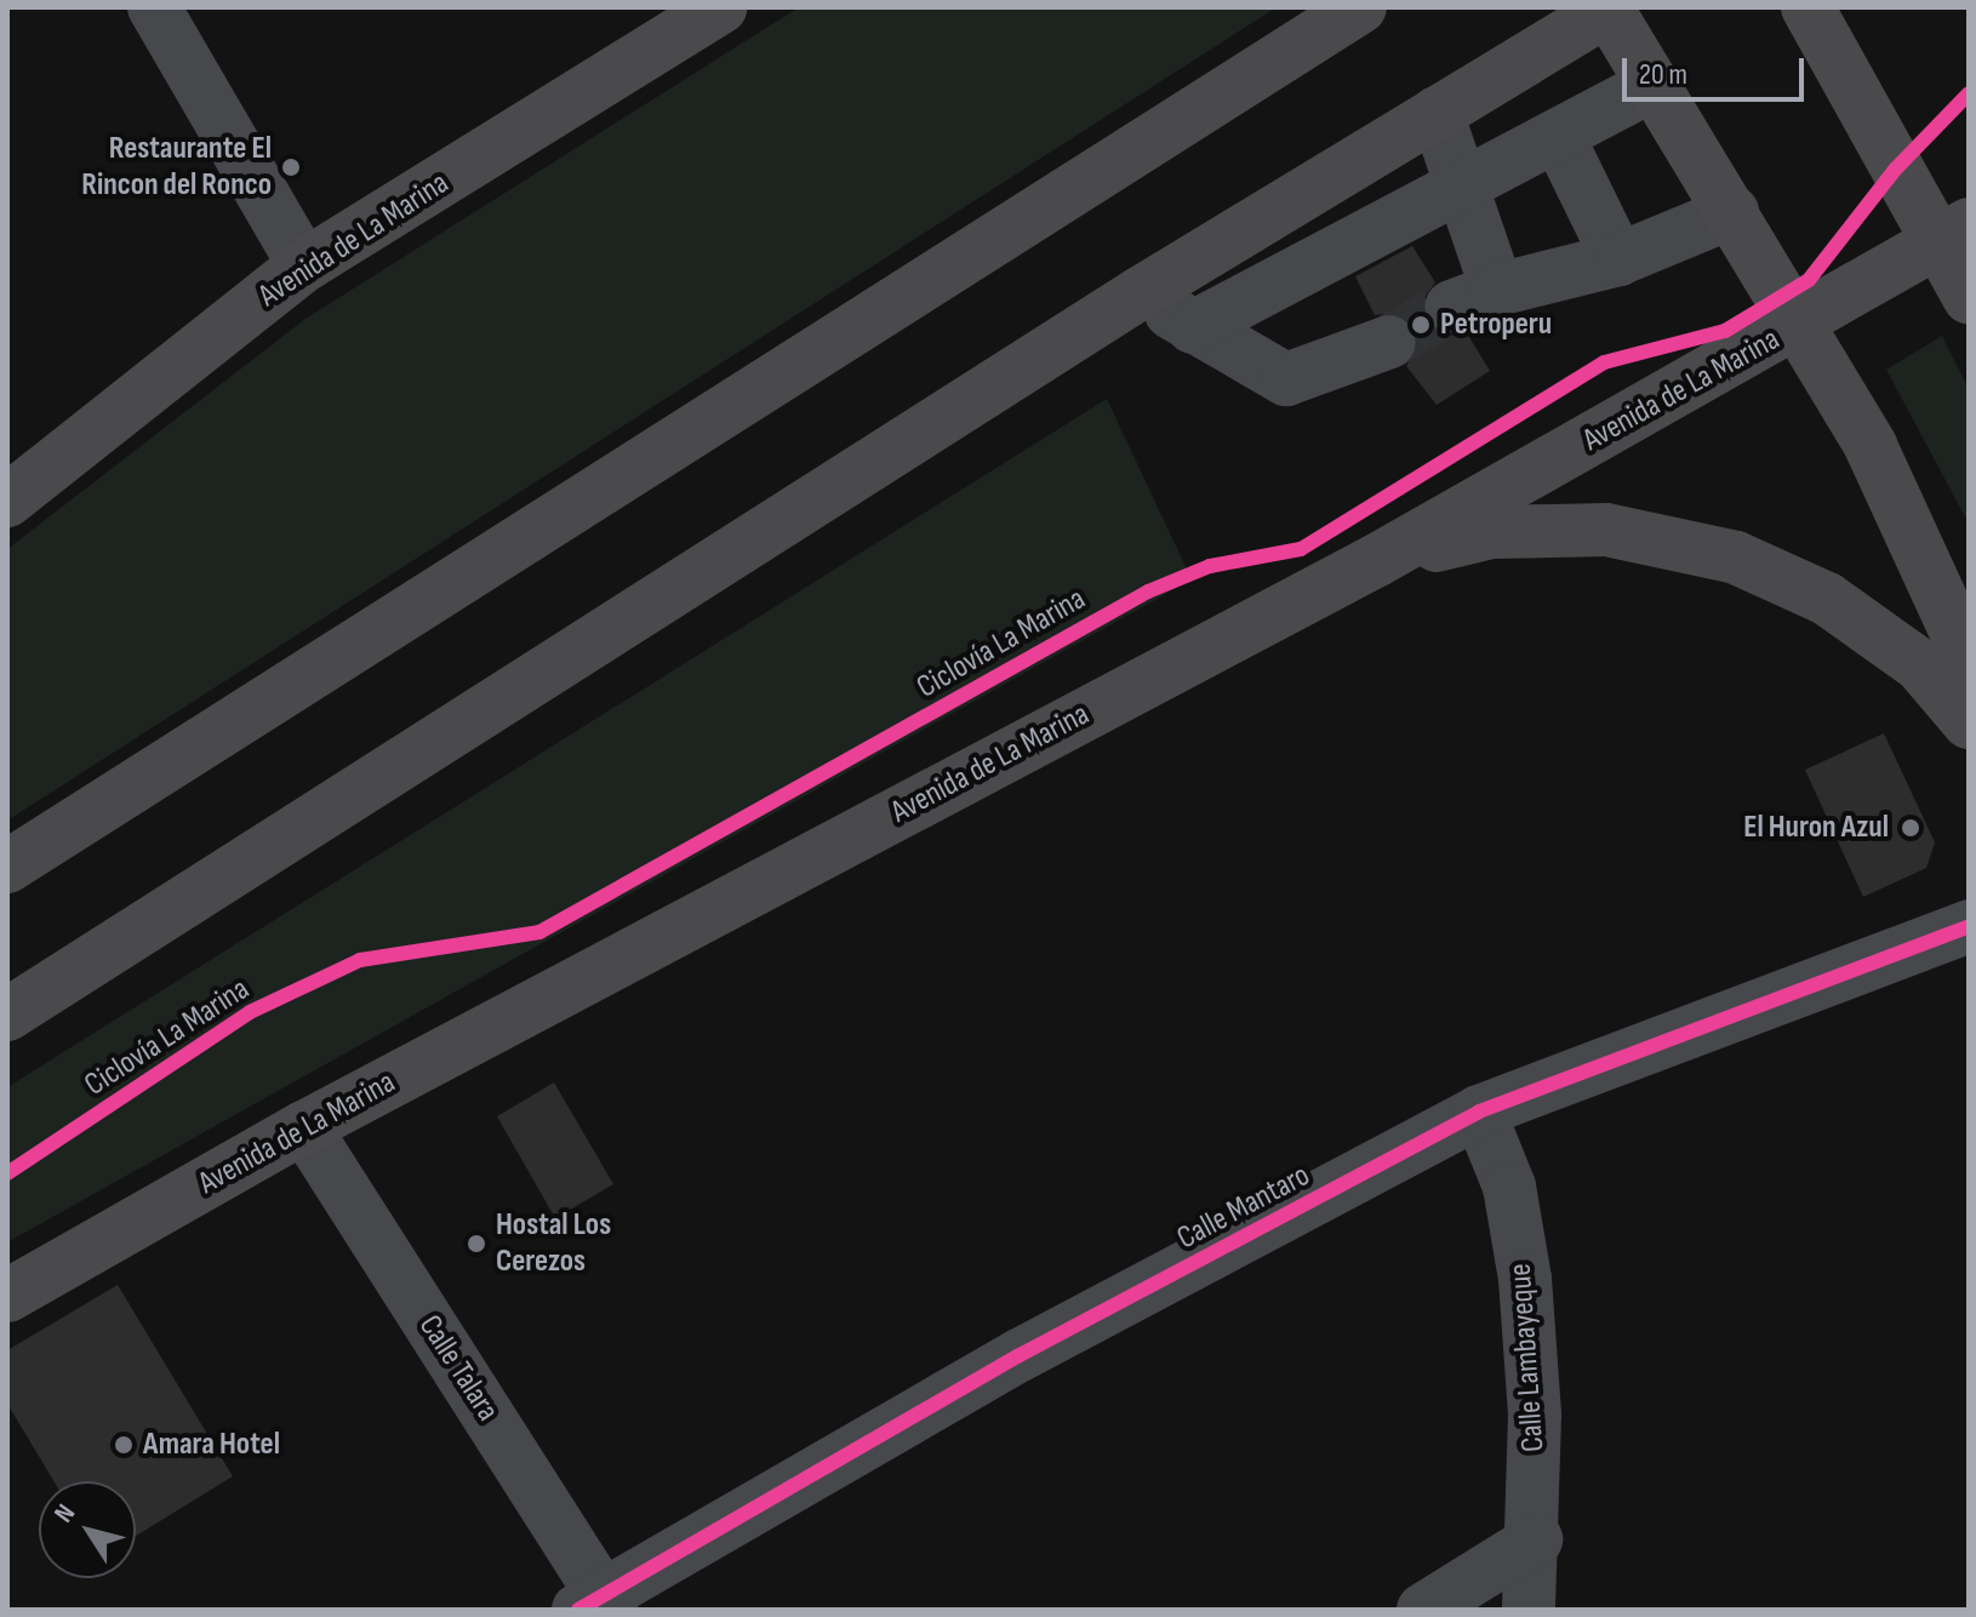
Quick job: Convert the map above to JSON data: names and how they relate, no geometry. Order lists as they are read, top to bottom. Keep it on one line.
{"streets":{"main road":["Avenida de La Marina"],"street":["Calle Mantaro","Calle Lambayeque","Calle Talara"],"cycle path":["Ciclovía La Marina"]},"crossings":[["Avenida de La Marina","Calle Talara"],["Calle Mantaro","Calle Lambayeque"],["Calle Mantaro","Calle Talara"]],"places":["Restaurante El Rincon del Ronco","Petroperu","El Huron Azul","Hostal Los Cerezos","Amara Hotel"],"scale_bar":"20 m","north":"top left"}
